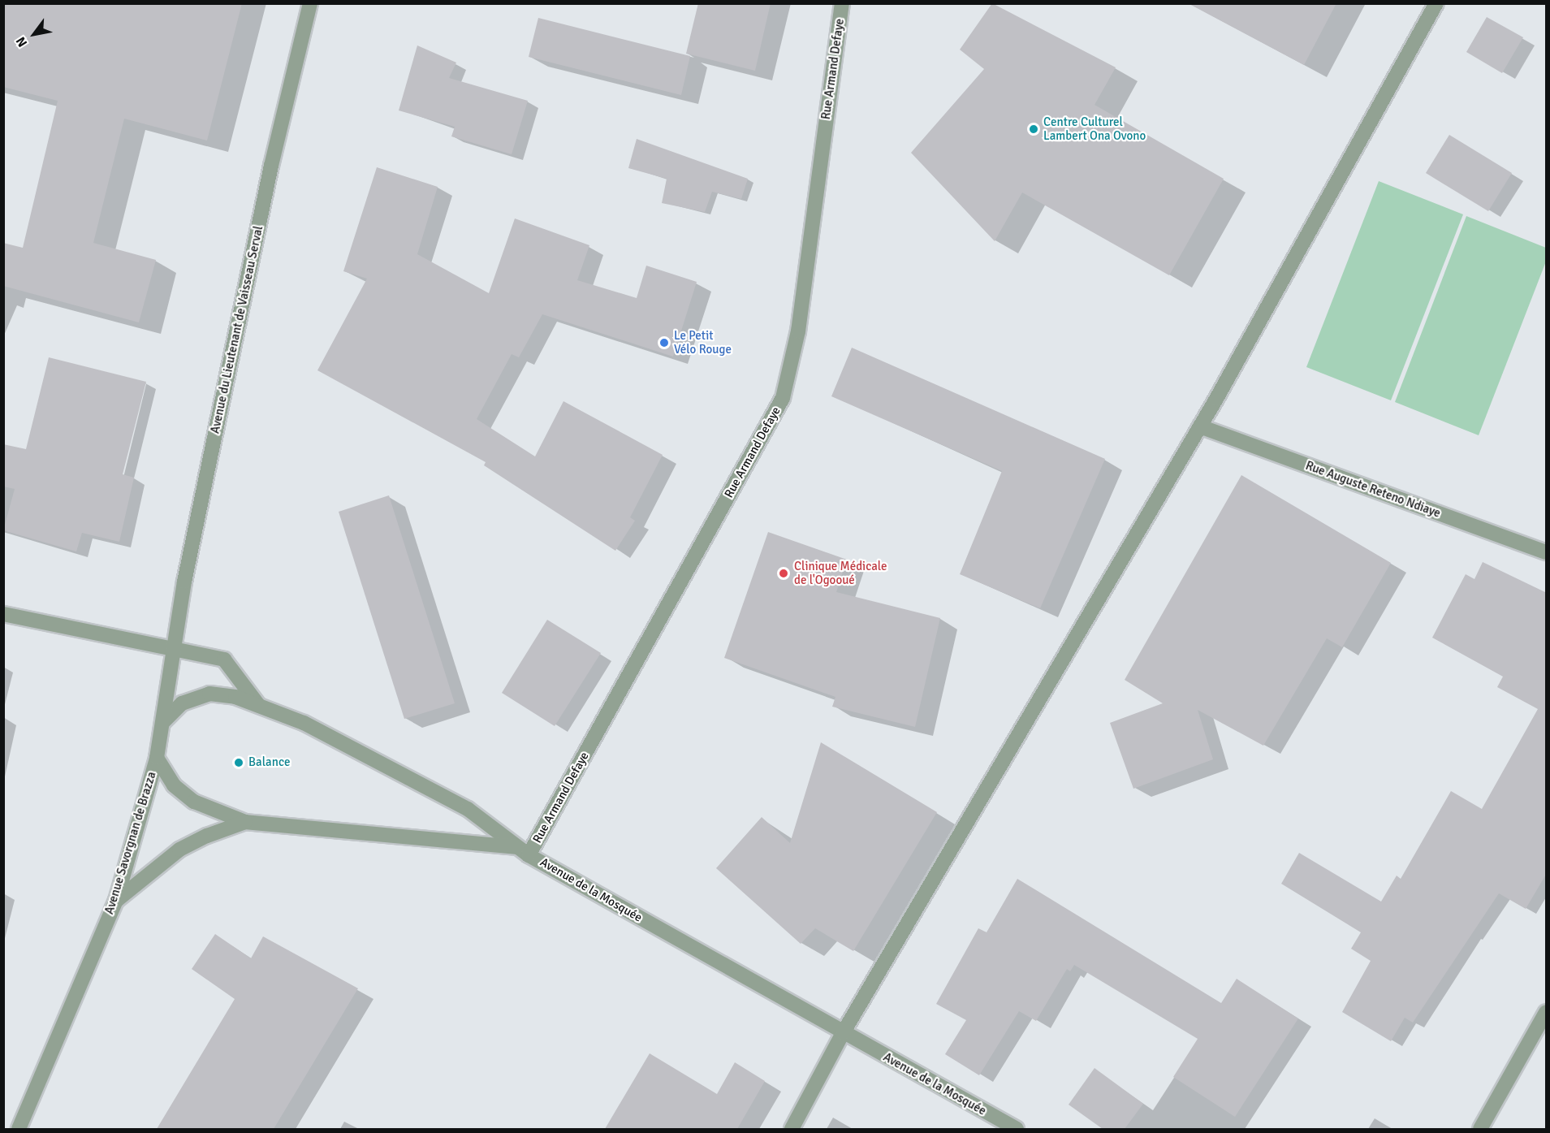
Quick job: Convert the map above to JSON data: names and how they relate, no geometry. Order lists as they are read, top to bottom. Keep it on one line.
{"streets":{"street":["Rue Armand Defaye","Avenue du Lieutenant de Vaisseau Serval","Rue Auguste Reteno Ndiaye","Avenue Savorgnan de Brazza","Avenue de la Mosquée"]},"crossings":[["Rue Armand Defaye","Avenue de la Mosquée"],["Avenue du Lieutenant de Vaisseau Serval","Avenue Savorgnan de Brazza"],["Avenue Savorgnan de Brazza","Avenue de la Mosquée"]],"places":["Centre Culturel Lambert Ona Ovono","Le Petit Vélo Rouge","Clinique Médicale de l'Ogooué","Balance"],"north":"bottom left"}
